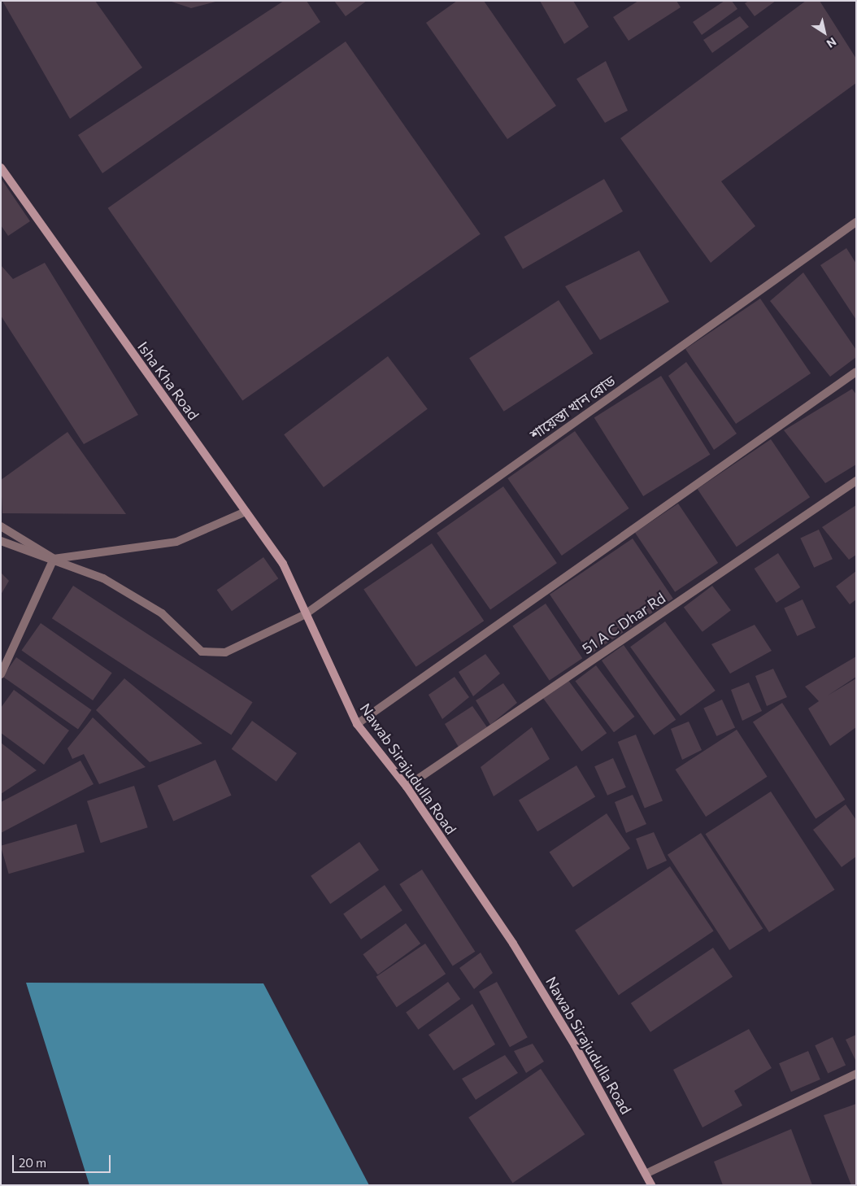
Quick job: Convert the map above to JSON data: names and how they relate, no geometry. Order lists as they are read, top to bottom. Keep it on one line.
{"streets":{"street":["Isha Kha Road","শায়েস্তা খান রোড","51 A C Dhar Rd","Nawab Sirajudulla Road"]},"crossings":[["Isha Kha Road","শায়েস্তা খান রোড"],["Isha Kha Road","Nawab Sirajudulla Road"],["শায়েস্তা খান রোড","Nawab Sirajudulla Road"],["51 A C Dhar Rd","Nawab Sirajudulla Road"]],"scale_bar":"20 m","north":"bottom right"}
